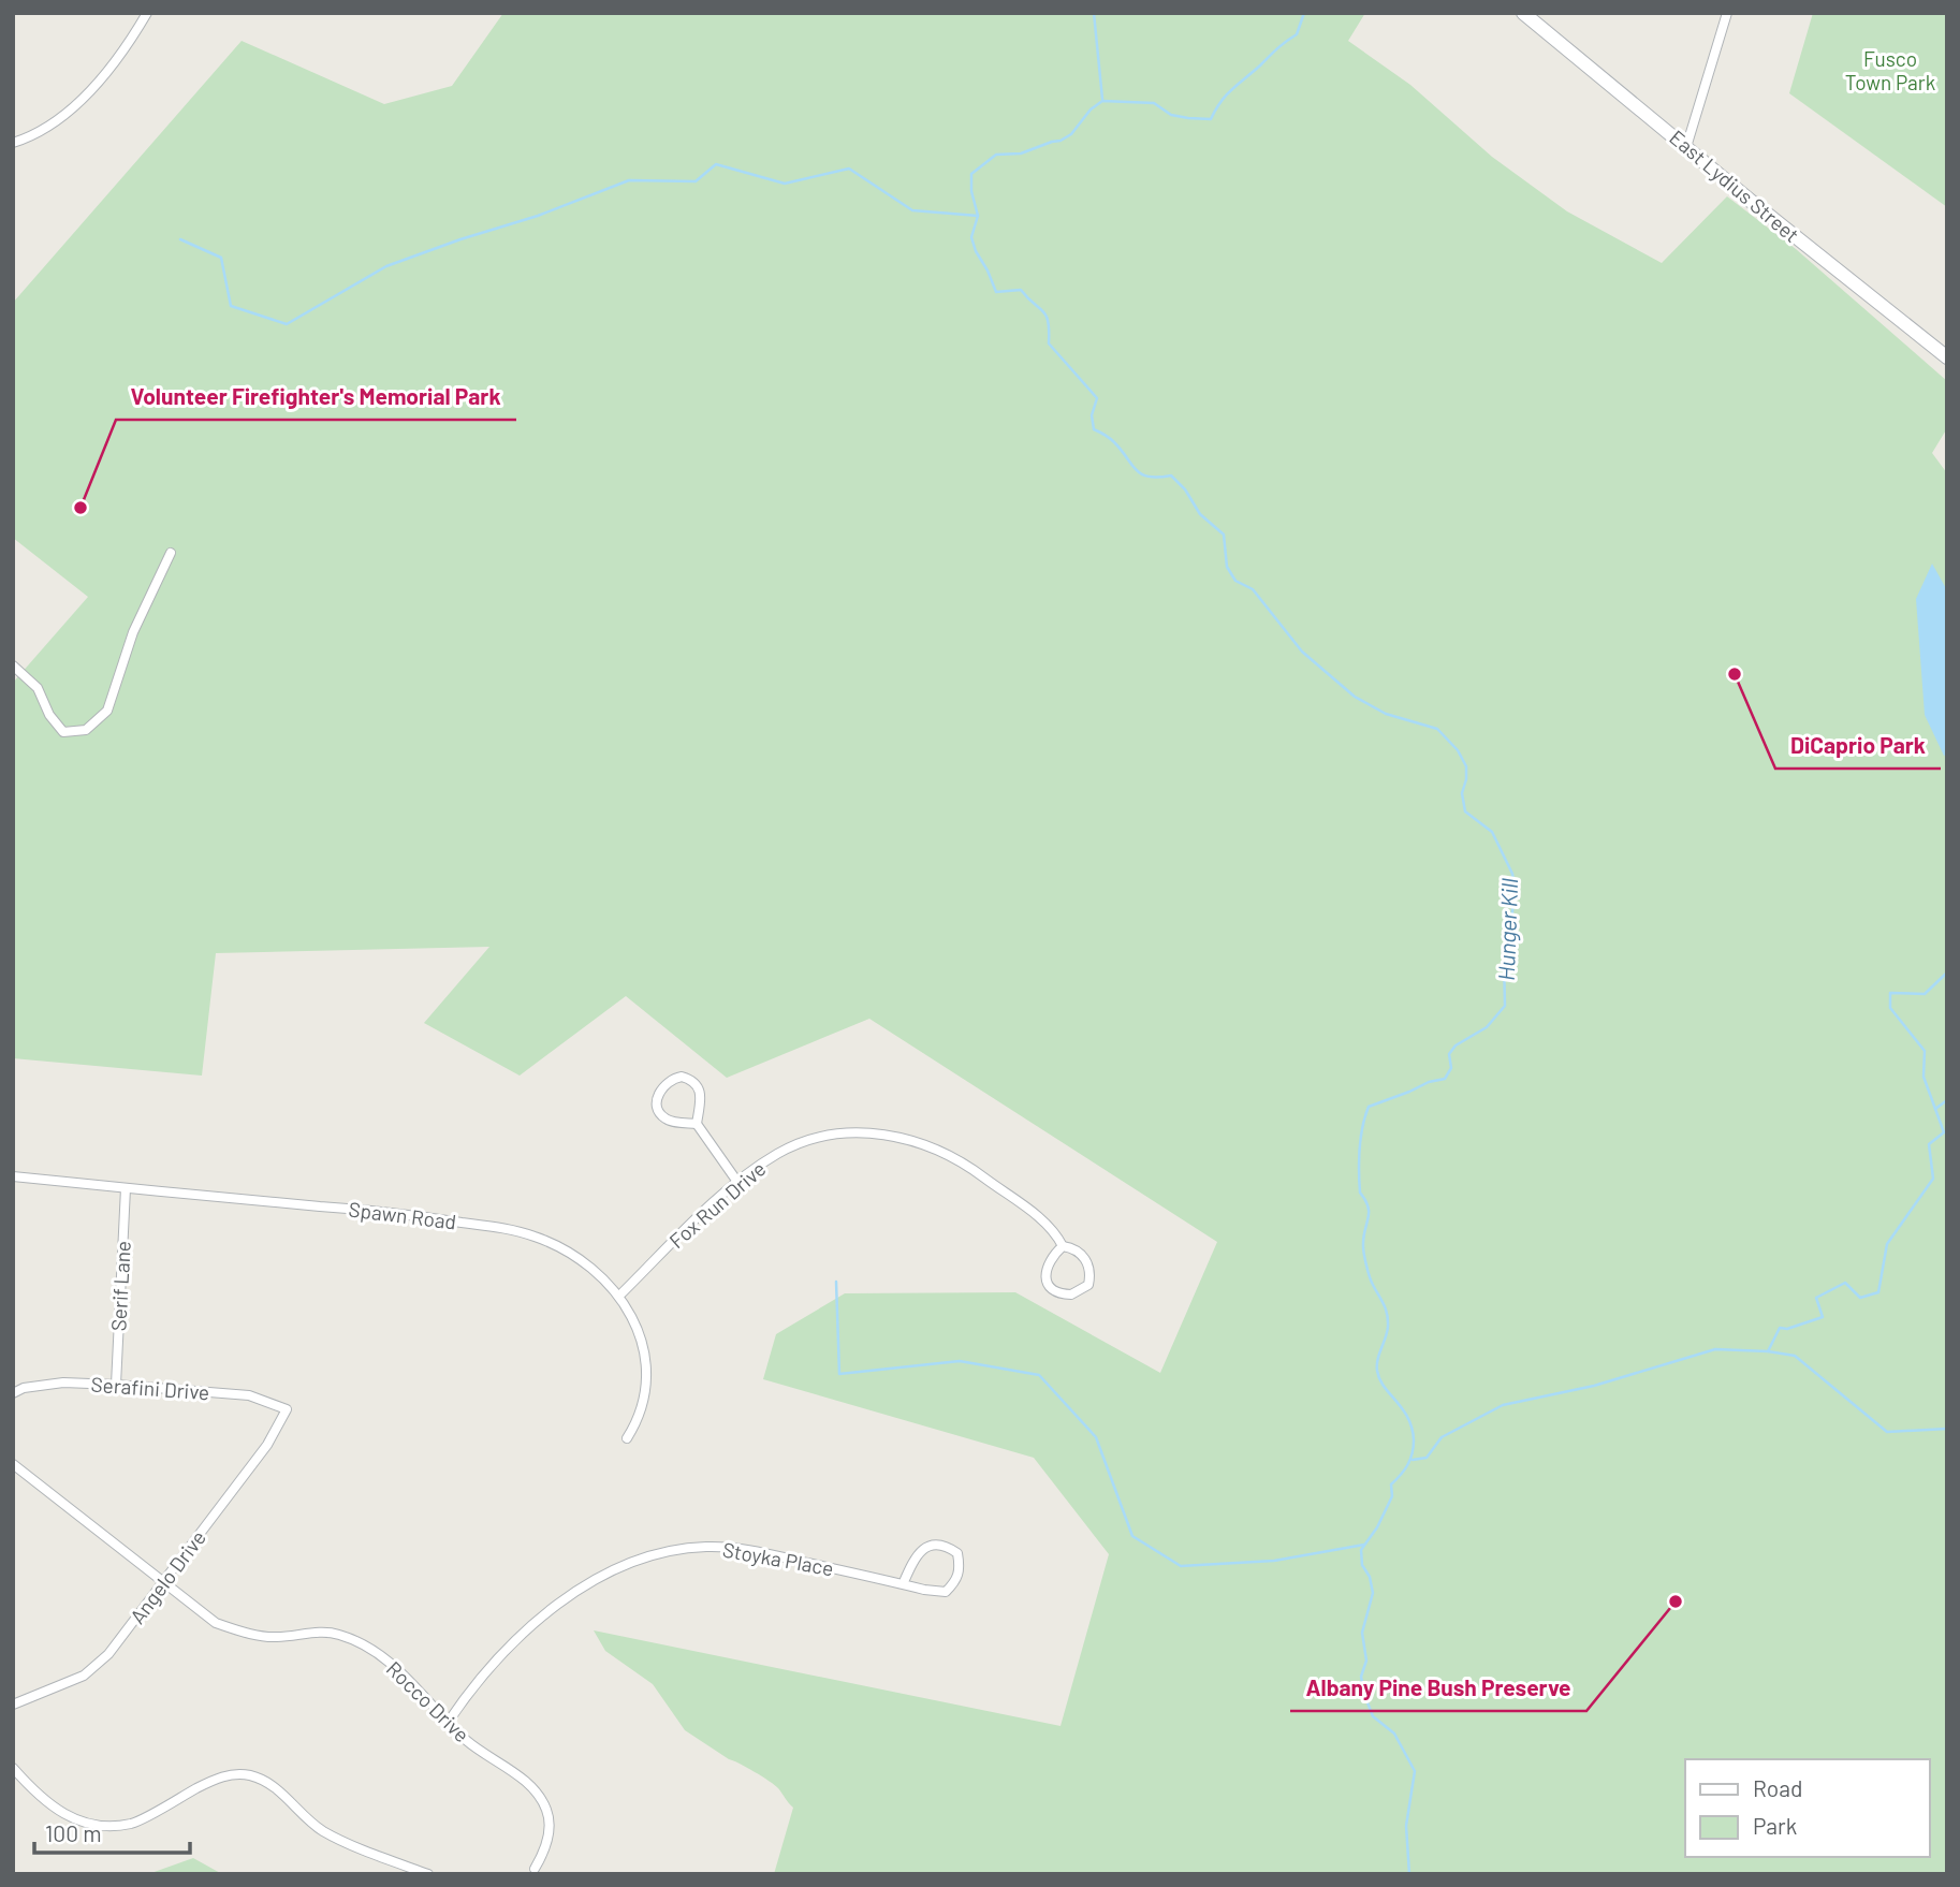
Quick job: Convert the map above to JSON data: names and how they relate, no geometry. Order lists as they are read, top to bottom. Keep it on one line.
{"streets":{"street":["East Lydius Street","Fox Run Drive","Spawn Road","Serif Lane","Serafini Drive","Stoyka Place","Angelo Drive","Rocco Drive"]},"crossings":[["Fox Run Drive","Spawn Road"],["Spawn Road","Serif Lane"],["Serif Lane","Serafini Drive"],["Serafini Drive","Angelo Drive"],["Stoyka Place","Rocco Drive"],["Angelo Drive","Rocco Drive"]],"water":["Hunger Kill"],"parks":["Fusco Town Park"],"places":["Volunteer Firefighter's Memorial Park","DiCaprio Park","Albany Pine Bush Preserve"],"legend":["Road","Park"],"scale_bar":"100 m"}
